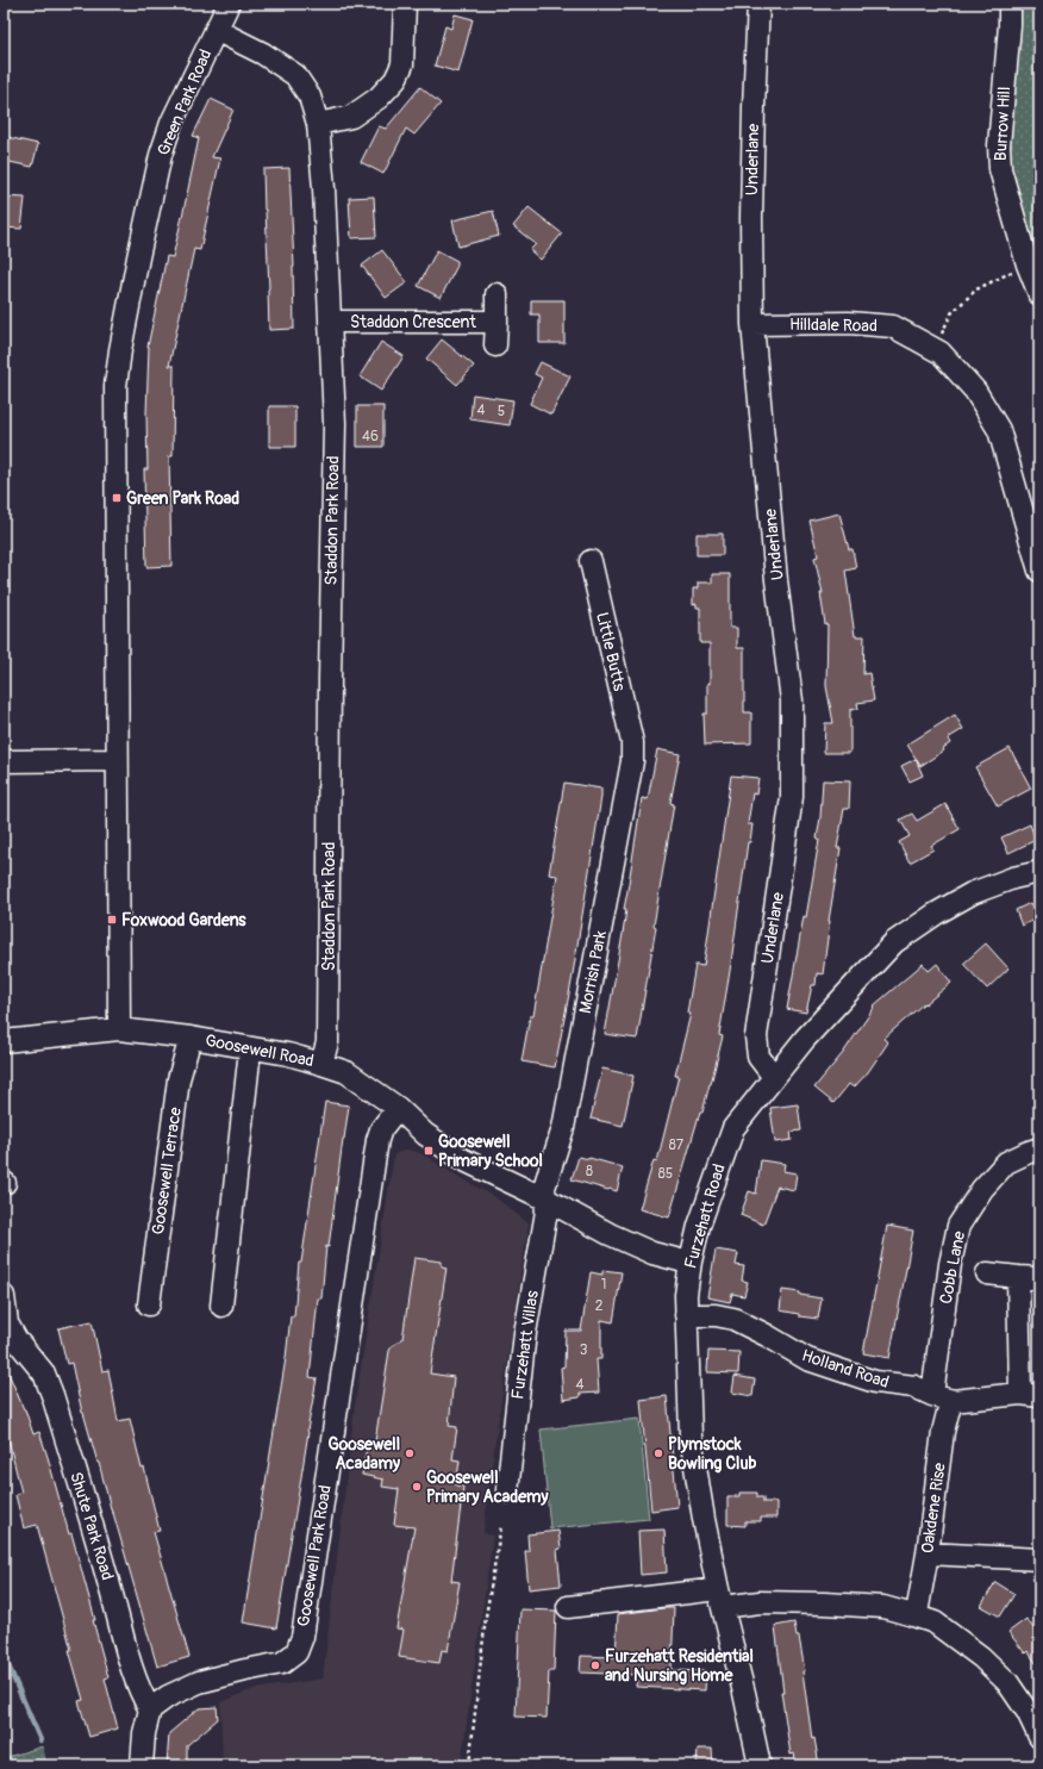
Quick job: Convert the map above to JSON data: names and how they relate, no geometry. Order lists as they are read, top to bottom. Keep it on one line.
{"streets":{"street":["Green Park Road","Burrow Hill","Underlane","Staddon Crescent","Hilldale Road","Staddon Park Road","Little Butts","Morrish Park","Goosewell Road","Goosewell Terrace","Furzehatt Road","Cobb Lane","Furzehatt Villas","Holland Road","Oakdene Rise","Shute Park Road","Goosewell Park Road"]},"crossings":[["Green Park Road","Staddon Park Road"],["Green Park Road","Goosewell Road"],["Underlane","Hilldale Road"],["Underlane","Furzehatt Road"],["Staddon Crescent","Staddon Park Road"],["Staddon Park Road","Goosewell Road"],["Little Butts","Morrish Park"],["Morrish Park","Goosewell Road"],["Morrish Park","Furzehatt Villas"],["Goosewell Road","Goosewell Terrace"],["Goosewell Road","Furzehatt Road"],["Goosewell Road","Furzehatt Villas"],["Goosewell Road","Goosewell Park Road"],["Furzehatt Road","Holland Road"],["Cobb Lane","Holland Road"],["Cobb Lane","Oakdene Rise"],["Holland Road","Oakdene Rise"],["Shute Park Road","Goosewell Park Road"]],"places":{"transit":["Green Park Road","Foxwood Gardens","Goosewell Primary School"],"other":["Goosewell Acadamy","Plymstock Bowling Club","Goosewell Primary Academy","Furzehatt Residential and Nursing Home"]},"house_numbers":["4","5","46","87","8","85","1","2","3","4"]}
